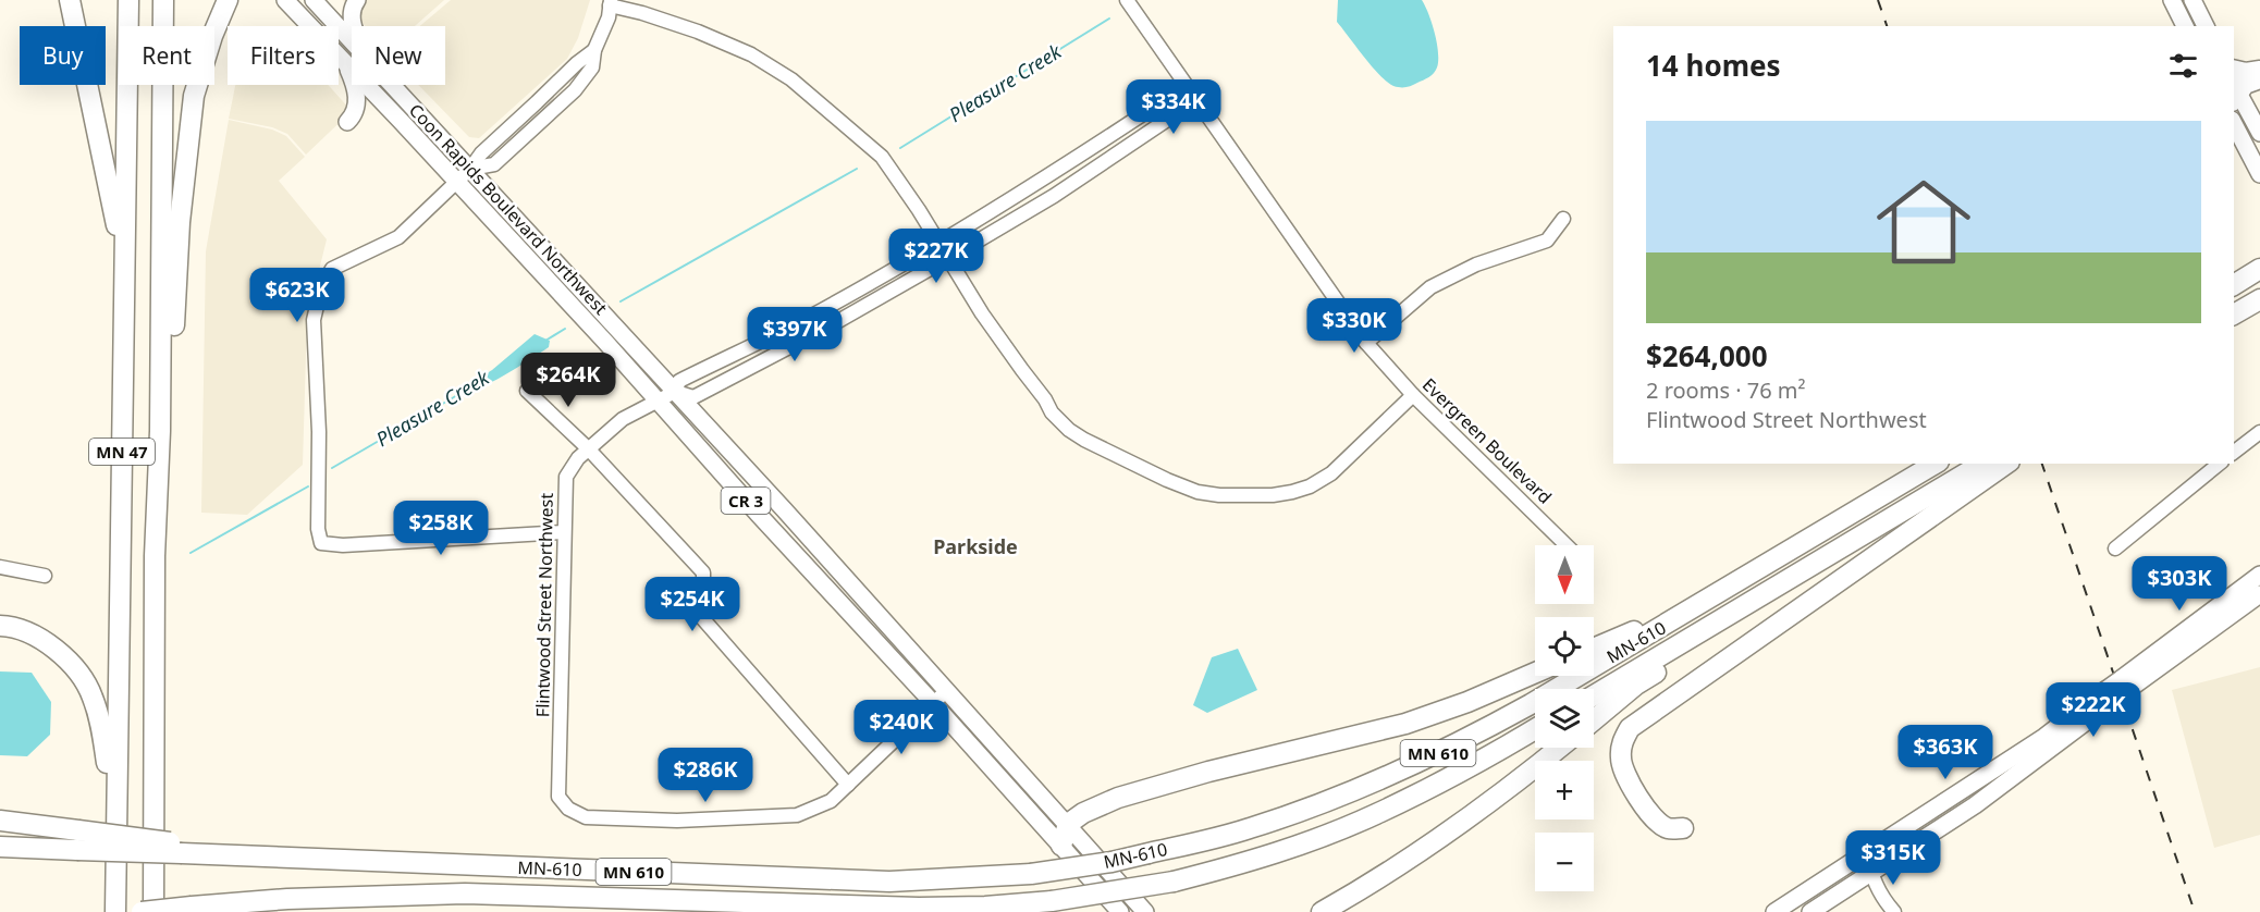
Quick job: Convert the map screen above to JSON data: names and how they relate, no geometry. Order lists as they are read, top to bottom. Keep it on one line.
{"streets":{"highway":["MN 47","MN-610","MN 610"],"main road":["Coon Rapids Boulevard Northwest","CR 3"],"street":["Evergreen Boulevard","Flintwood Street Northwest"]},"crossings":[["Coon Rapids Boulevard Northwest","Flintwood Street Northwest"],["MN-610","MN 610"]],"districts":["Parkside"],"water":["Pleasure Creek"],"north":"bottom","page":{"chip":["Buy","Rent","Filters","New"],"heading":"14 homes","price":["$334K","$227K","$623K","$330K","$397K","$264K","$258K","$303K","$254K","$222K","$240K","$363K","$286K","$315K"],"list":[{"name":"$264,000","note":"2 rooms · 76 m² · Flintwood Street Northwest"}],"map_buttons":["+","−"]}}
